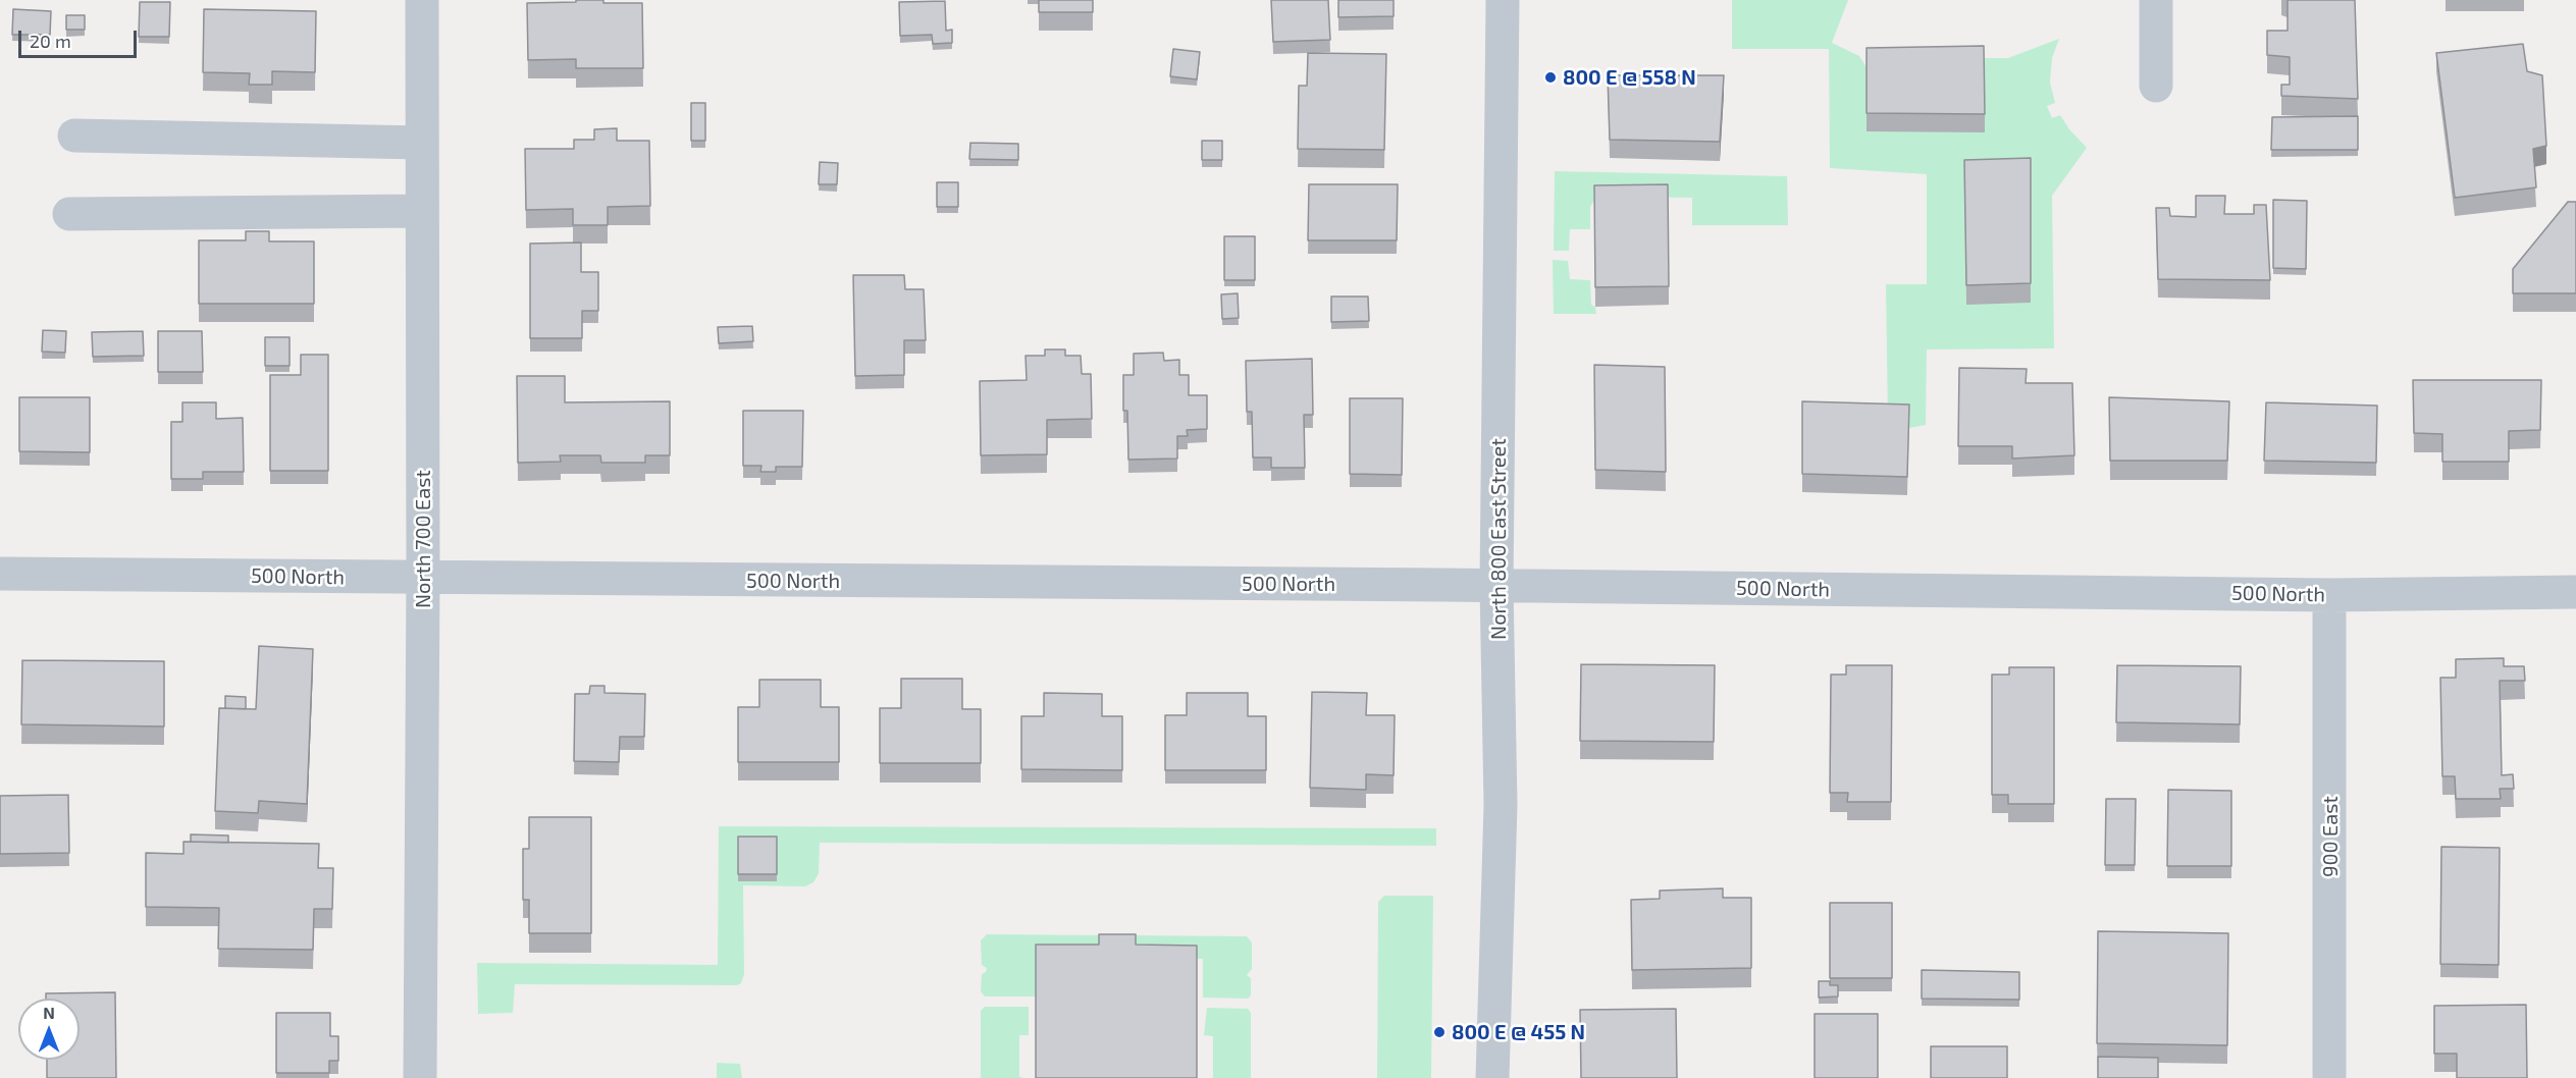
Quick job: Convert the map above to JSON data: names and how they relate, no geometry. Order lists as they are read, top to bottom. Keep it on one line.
{"streets":{"street":["North 700 East","North 800 East Street","500 North","900 East"]},"crossings":[["North 700 East","500 North"],["North 800 East Street","500 North"],["500 North","900 East"]],"places":["800 E @ 558 N","800 E @ 455 N"],"scale_bar":"20 m","north":"top"}
